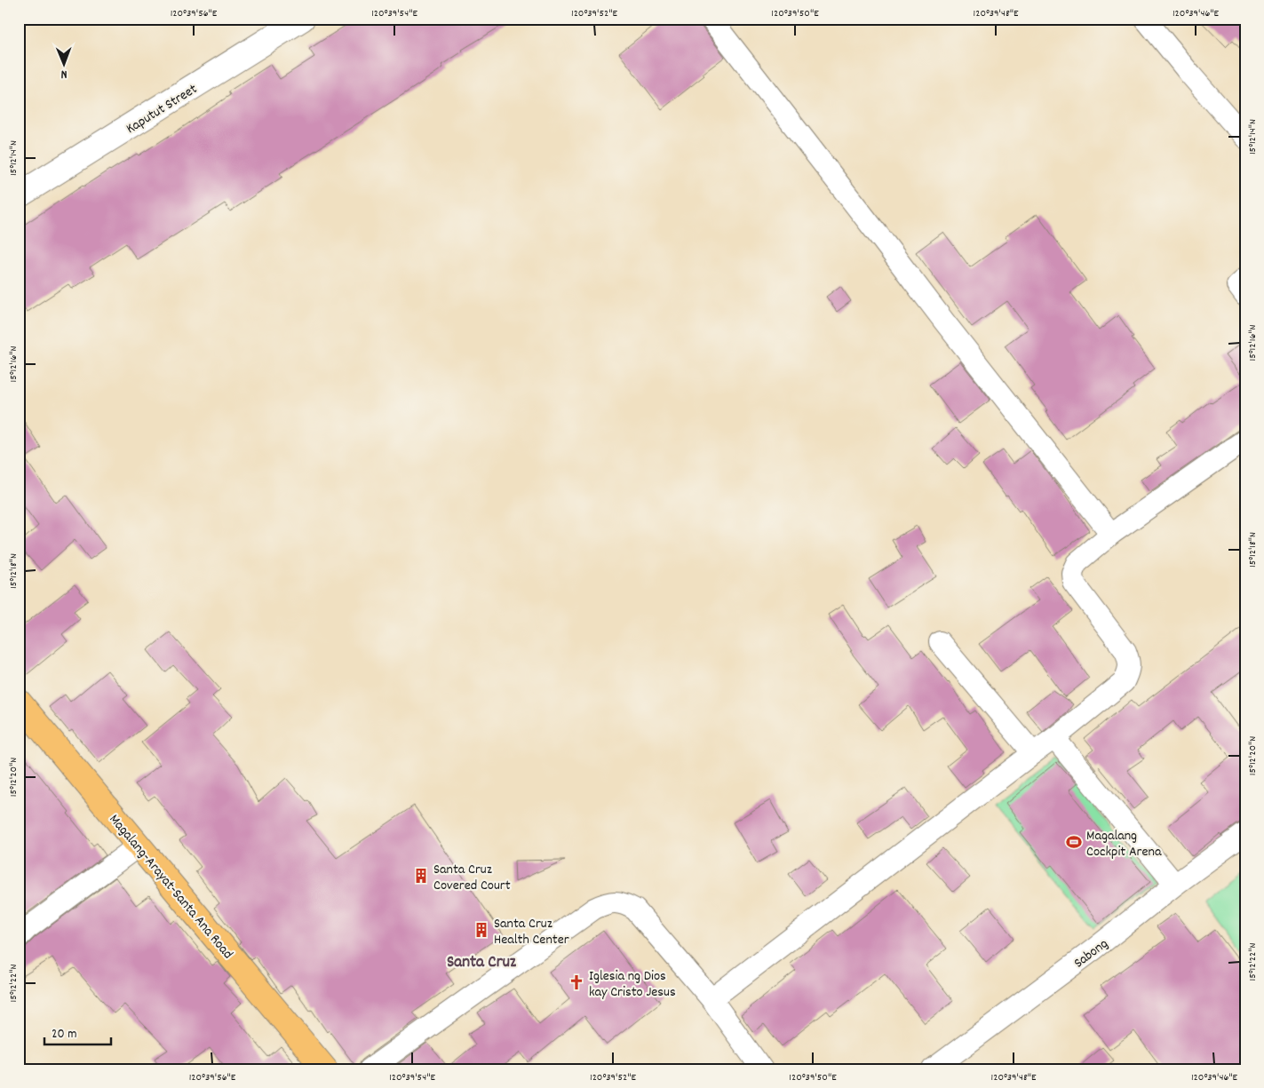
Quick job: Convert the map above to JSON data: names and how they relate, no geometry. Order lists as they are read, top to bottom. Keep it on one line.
{"streets":{"main road":["Magalang-Arayat-Santa Ana Road"],"street":["Kaputut Street","Sabong"]},"districts":["Santa Cruz"],"places":{"sports":["Magalang Cockpit Arena"],"building":["Santa Cruz Covered Court","Santa Cruz Health Center"],"church":["Iglesia ng Dios kay Cristo Jesus"]},"scale_bar":"20 m","north":"bottom","coordinates":["120°39'56\"E","120°39'54\"E","120°39'52\"E","120°39'50\"E","120°39'48\"E","120°39'46\"E","15°12'14\"N","15°12'16\"N","15°12'18\"N","15°12'20\"N","15°12'22\"N"]}
